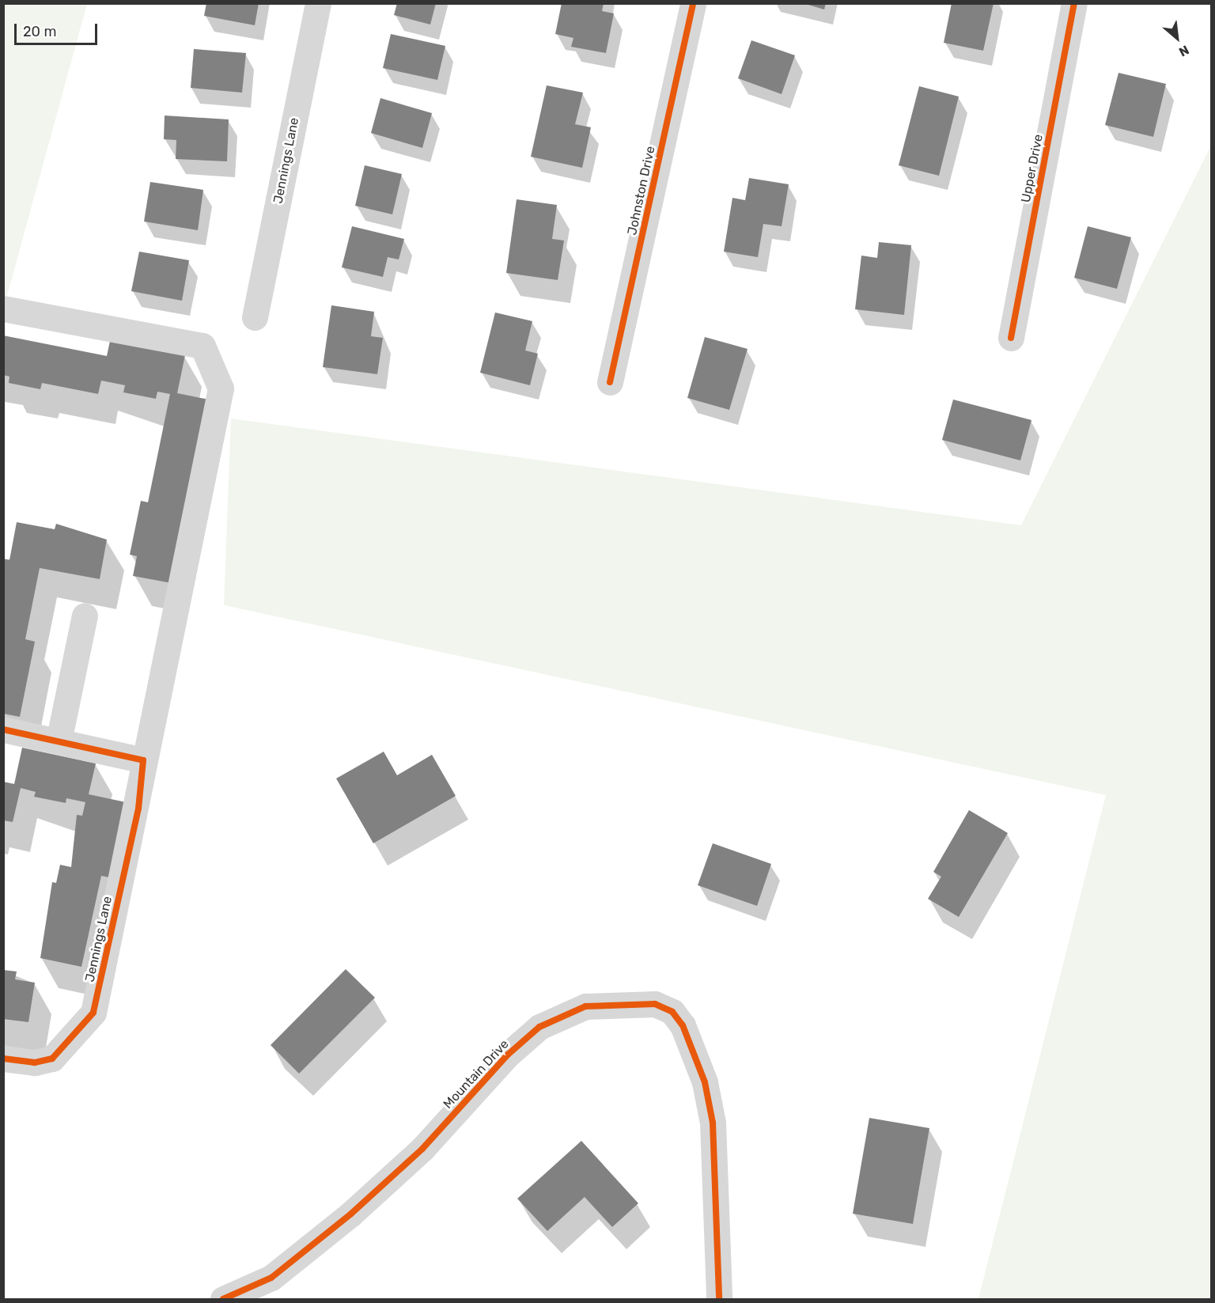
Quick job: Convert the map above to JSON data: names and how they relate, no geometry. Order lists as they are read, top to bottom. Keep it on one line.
{"streets":{"street":["Jennings Lane","Upper Drive","Johnston Drive","Mountain Drive"]},"scale_bar":"20 m","north":"bottom right"}
